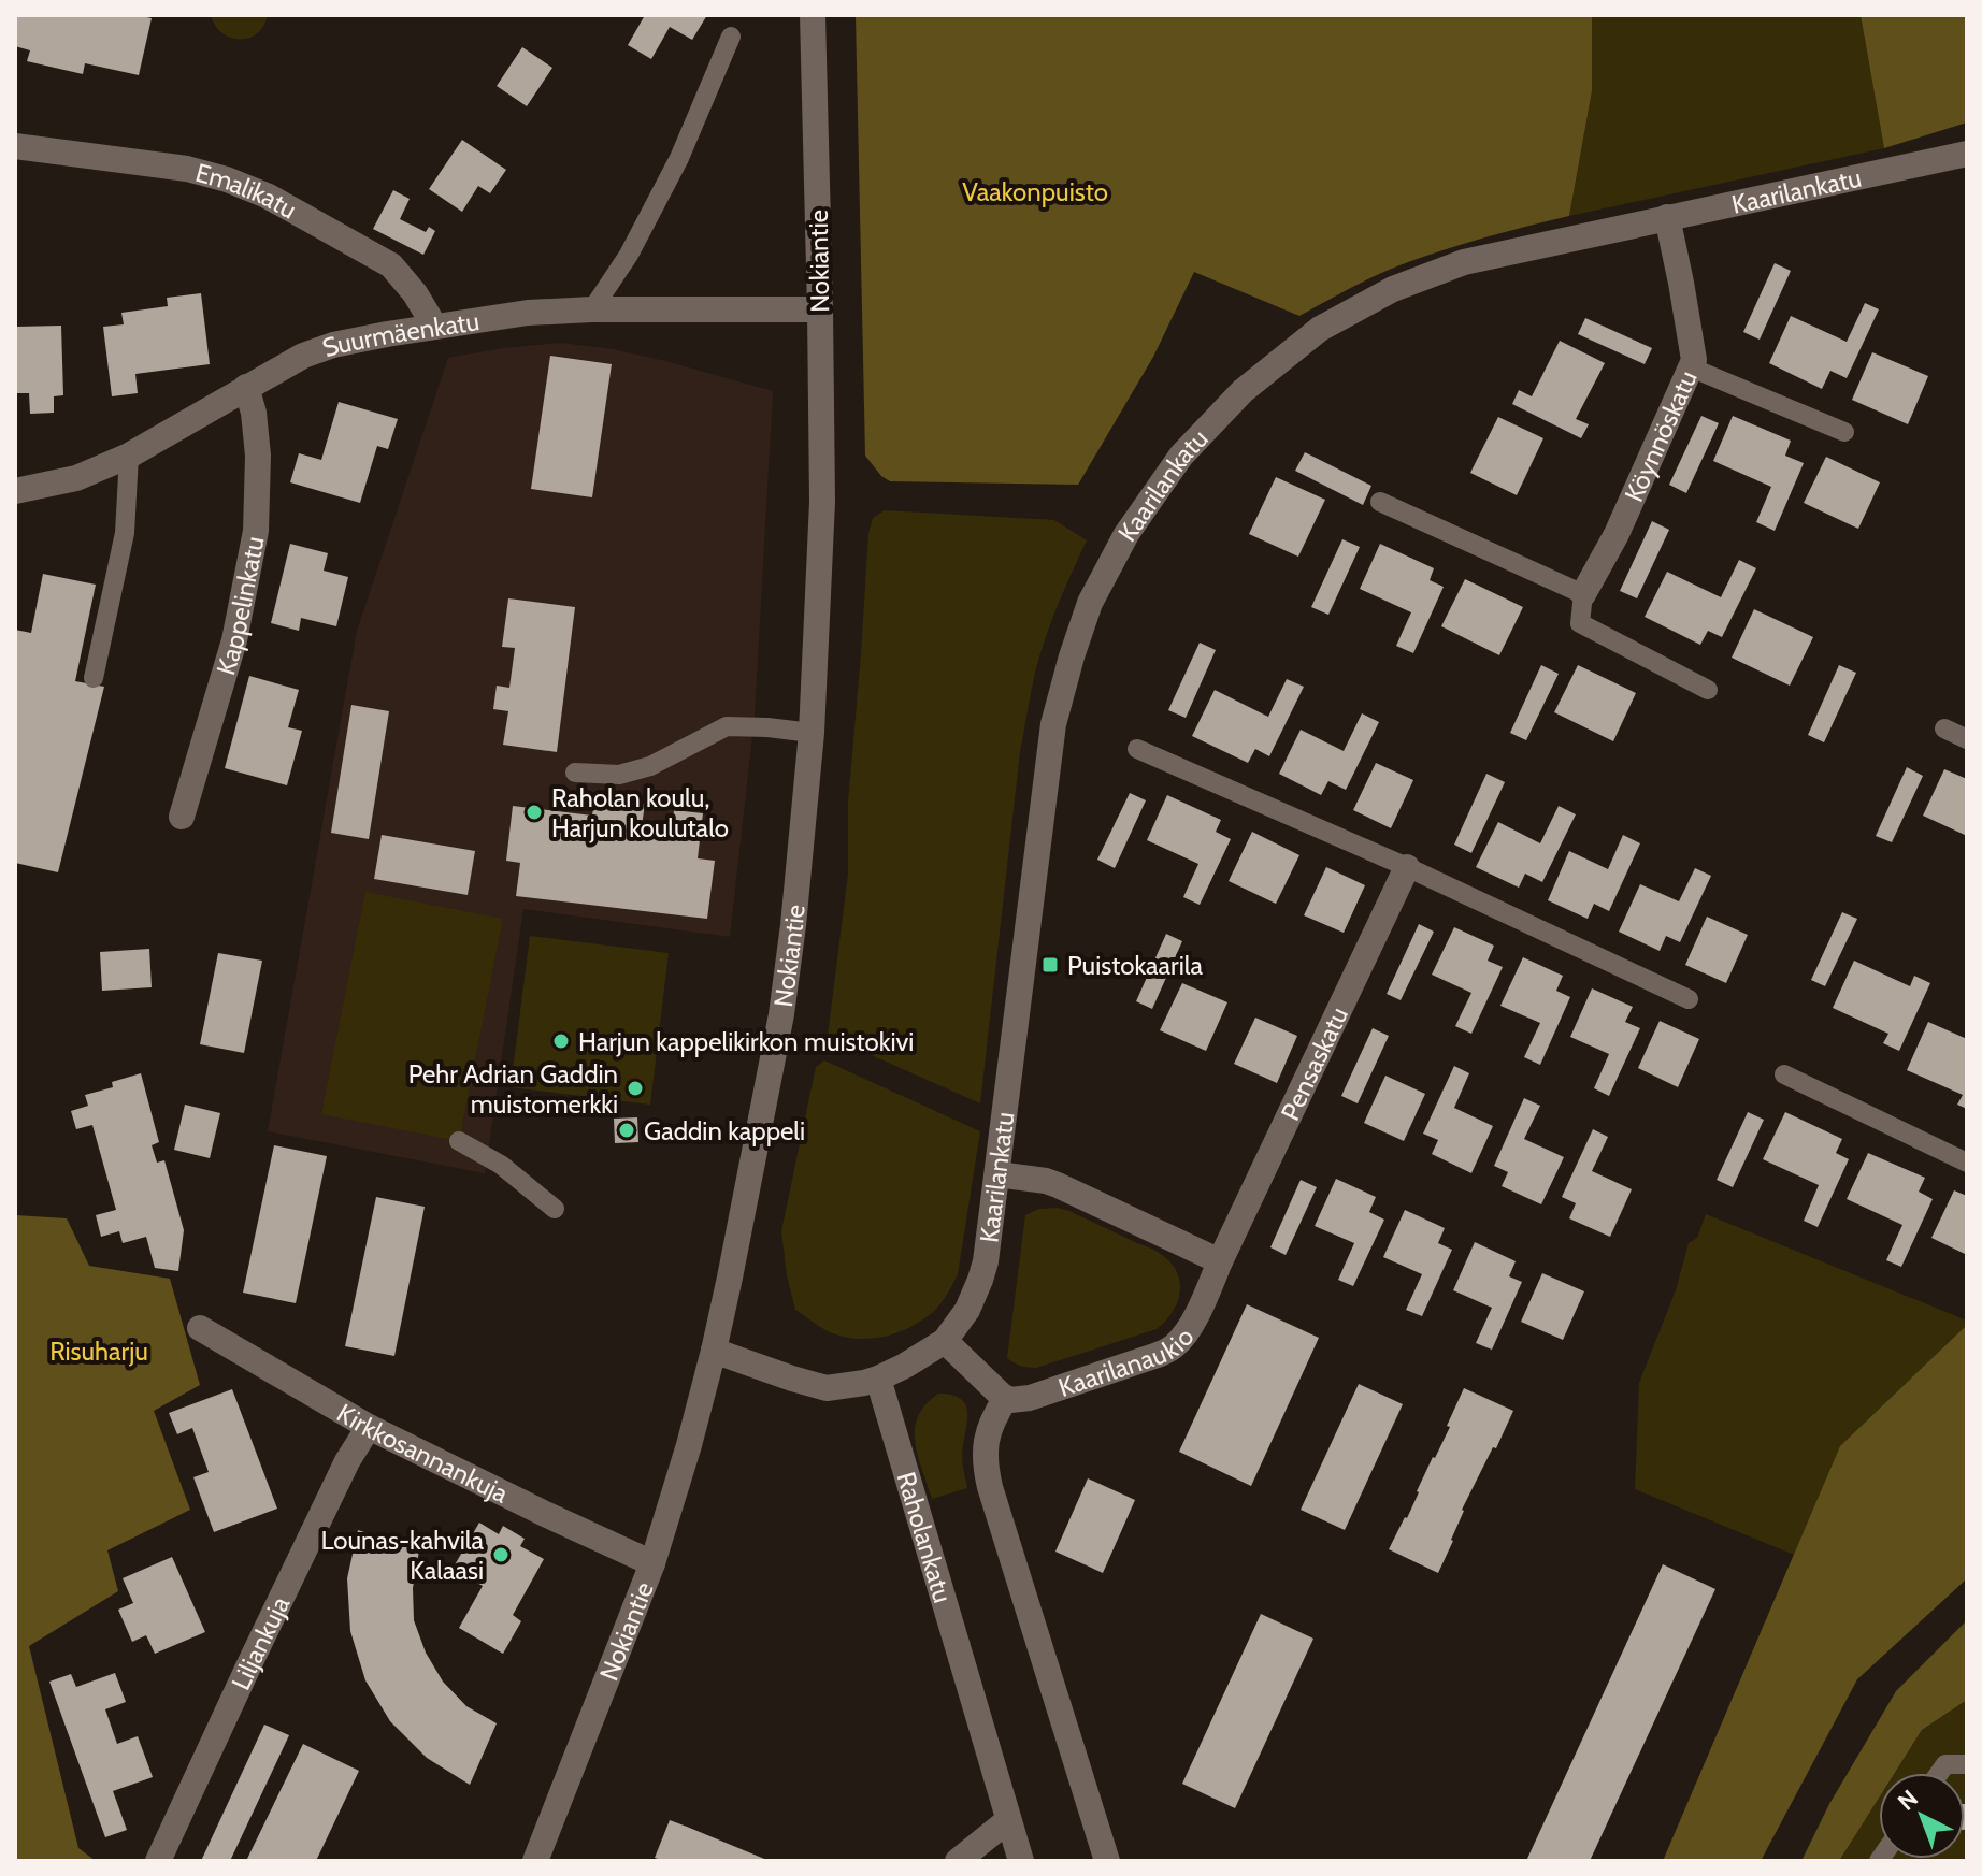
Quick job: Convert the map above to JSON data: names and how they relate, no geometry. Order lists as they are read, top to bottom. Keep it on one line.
{"streets":{"street":["Kaarilankatu","Emalikatu","Nokiantie","Suurmäenkatu","Köynnöskatu","Kappelinkatu","Pensaskatu","Kaarilanaukio","Kirkkosannankuja","Raholankatu","Liljankuja"]},"crossings":[["Kaarilankatu","Köynnöskatu"],["Emalikatu","Suurmäenkatu"],["Nokiantie","Suurmäenkatu"],["Nokiantie","Kirkkosannankuja"],["Suurmäenkatu","Kappelinkatu"],["Pensaskatu","Kaarilanaukio"],["Kirkkosannankuja","Liljankuja"]],"parks":["Vaakonpuisto","Risuharju"],"places":{"other":["Raholan koulu, Harjun koulutalo","Harjun kappelikirkon muistokivi","Pehr Adrian Gaddin muistomerkki","Gaddin kappeli","Lounas-kahvila Kalaasi"],"transit":["Puistokaarila"]},"north":"top left"}
